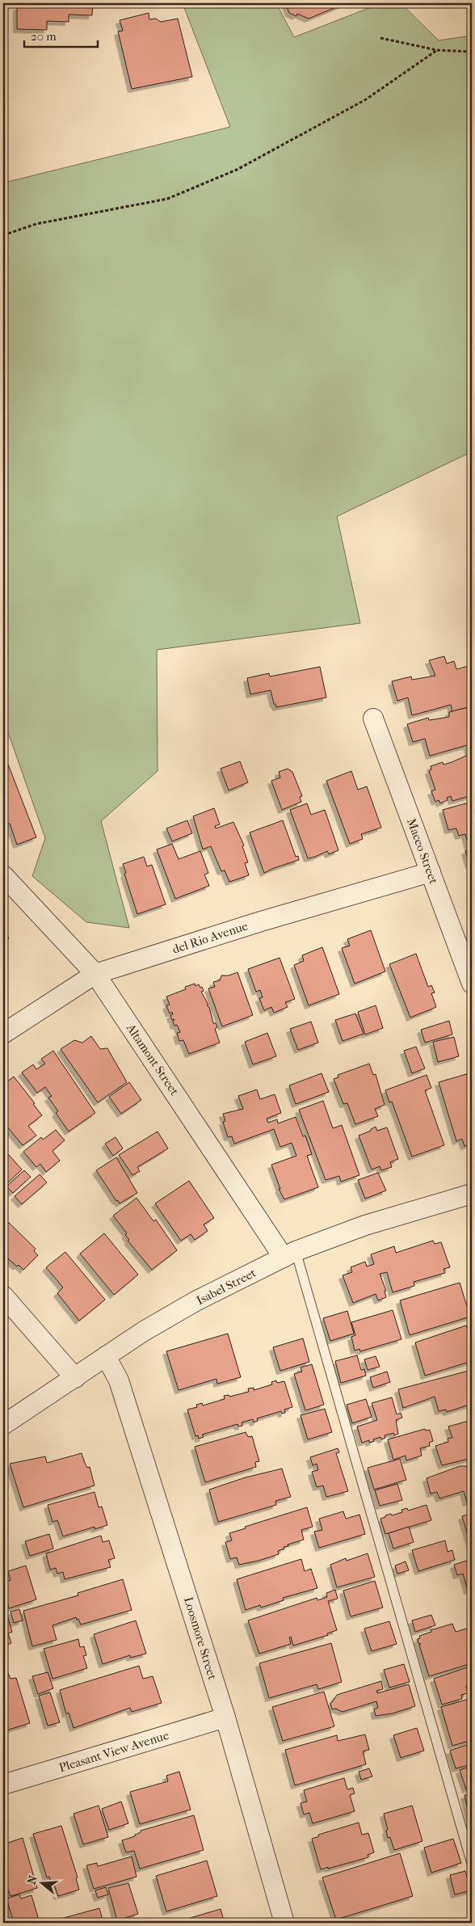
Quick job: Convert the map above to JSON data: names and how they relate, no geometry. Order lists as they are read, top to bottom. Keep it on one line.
{"streets":{"street":["Maceo Street","del Rio Avenue","Altamont Street","Isabel Street","Loosmore Street","Pleasant View Avenue"]},"crossings":[["Maceo Street","del Rio Avenue"],["del Rio Avenue","Altamont Street"],["Altamont Street","Isabel Street"],["Isabel Street","Loosmore Street"],["Loosmore Street","Pleasant View Avenue"]],"scale_bar":"20 m","north":"left"}
